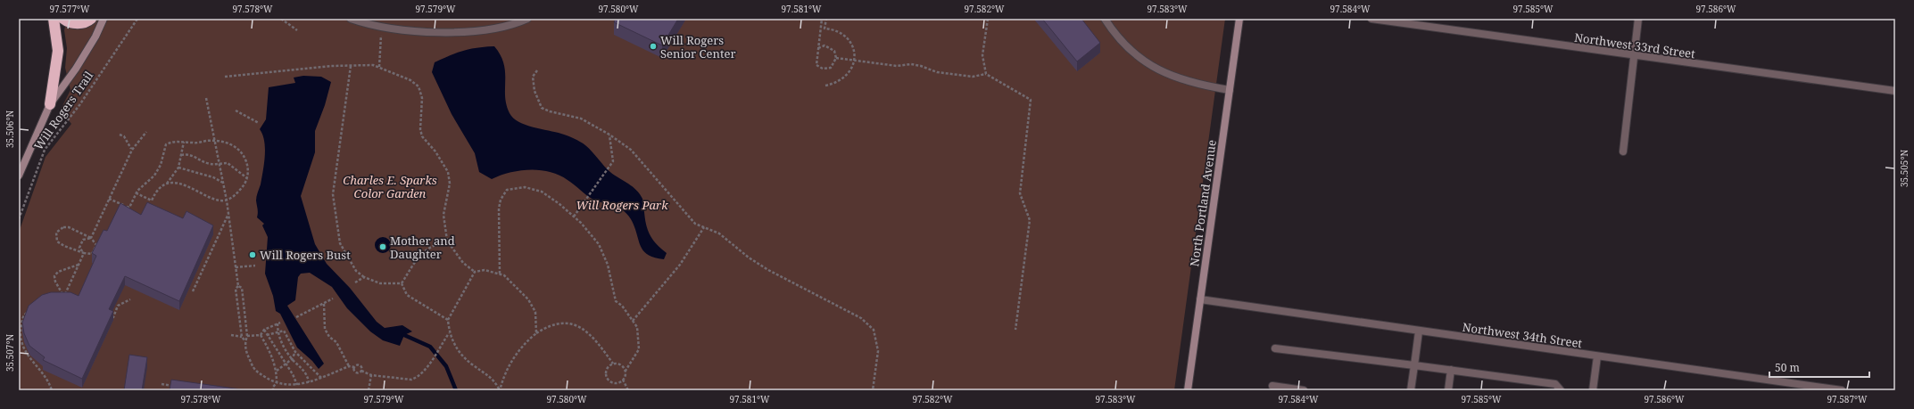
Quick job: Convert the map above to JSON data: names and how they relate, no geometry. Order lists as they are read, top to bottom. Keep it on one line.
{"streets":{"main road":["North Portland Avenue"],"street":["Northwest 33rd Street","Northwest 34th Street"],"path":["Will Rogers Trail"]},"crossings":[["North Portland Avenue","Northwest 34th Street"]],"parks":["Charles E. Sparks Color Garden","Will Rogers Park"],"places":["Will Rogers Senior Center","Mother and Daughter","Will Rogers Bust"],"scale_bar":"50 m","coordinates":["97.577°W","97.578°W","97.579°W","97.580°W","97.581°W","97.582°W","97.583°W","97.584°W","97.585°W","97.586°W","35.506°N","35.505°N","35.507°N","97.587°W"]}
